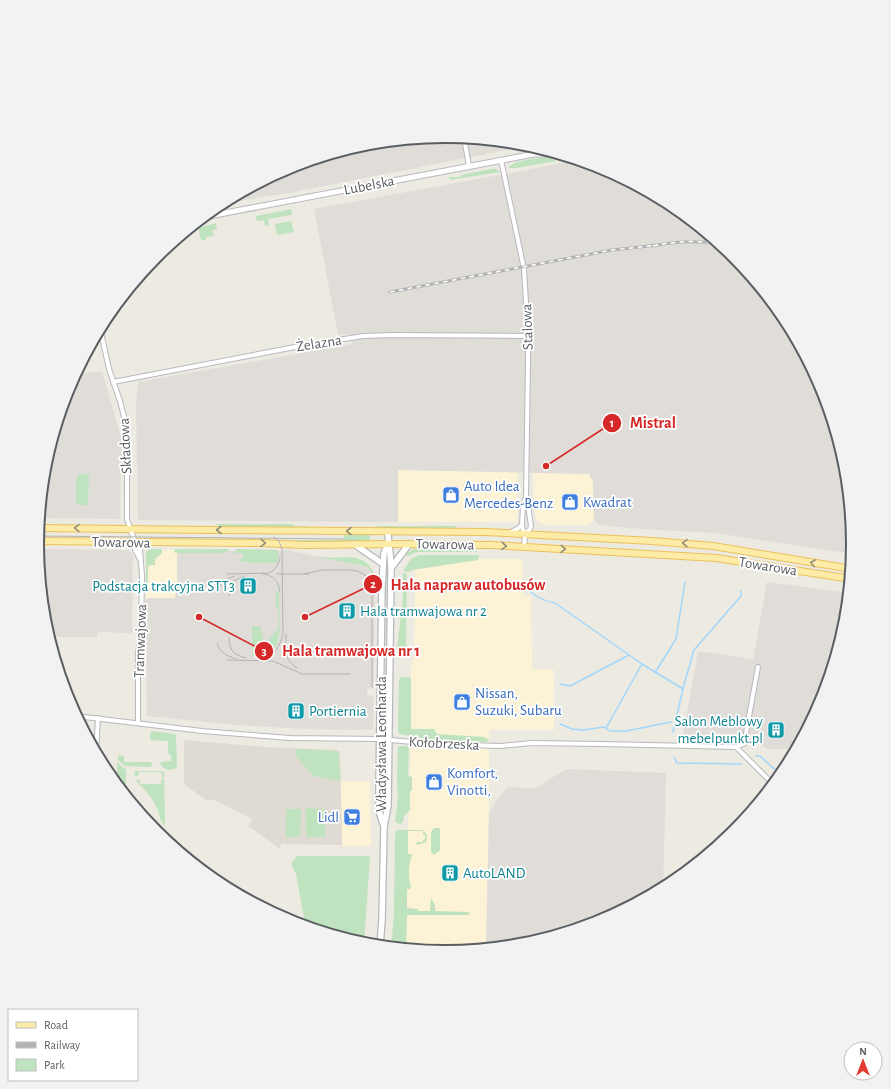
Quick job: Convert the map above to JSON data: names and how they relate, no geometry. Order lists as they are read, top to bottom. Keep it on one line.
{"streets":{"main road":["Towarowa","Władysława Leonharda"],"street":["Lubelska","Stalowa","Żelazna","Składowa","Tramwajowa","Kołobrzeska"]},"crossings":[["Lubelska","Stalowa"],["Stalowa","Żelazna"],["Stalowa","Towarowa"],["Żelazna","Składowa"],["Składowa","Towarowa"],["Składowa","Tramwajowa"],["Towarowa","Tramwajowa"],["Towarowa","Władysława Leonharda"],["Tramwajowa","Kołobrzeska"],["Kołobrzeska","Władysława Leonharda"]],"places":{"other":["Mistral","Hala tramwajowa nr 1","Hala napraw autobusów"],"shop":["Auto Idea Mercedes-Benz","Kwadrat","Nissan, Suzuki, Subaru","Komfort, Vinotti,"],"building":["Podstacja trakcyjna STT3","Hala tramwajowa nr 2","Portiernia","Salon Meblowy mebelpunkt.pl","AutoLAND"],"supermarket":["Lidl"]},"legend":["Road","Railway","Park"],"north":"top"}
